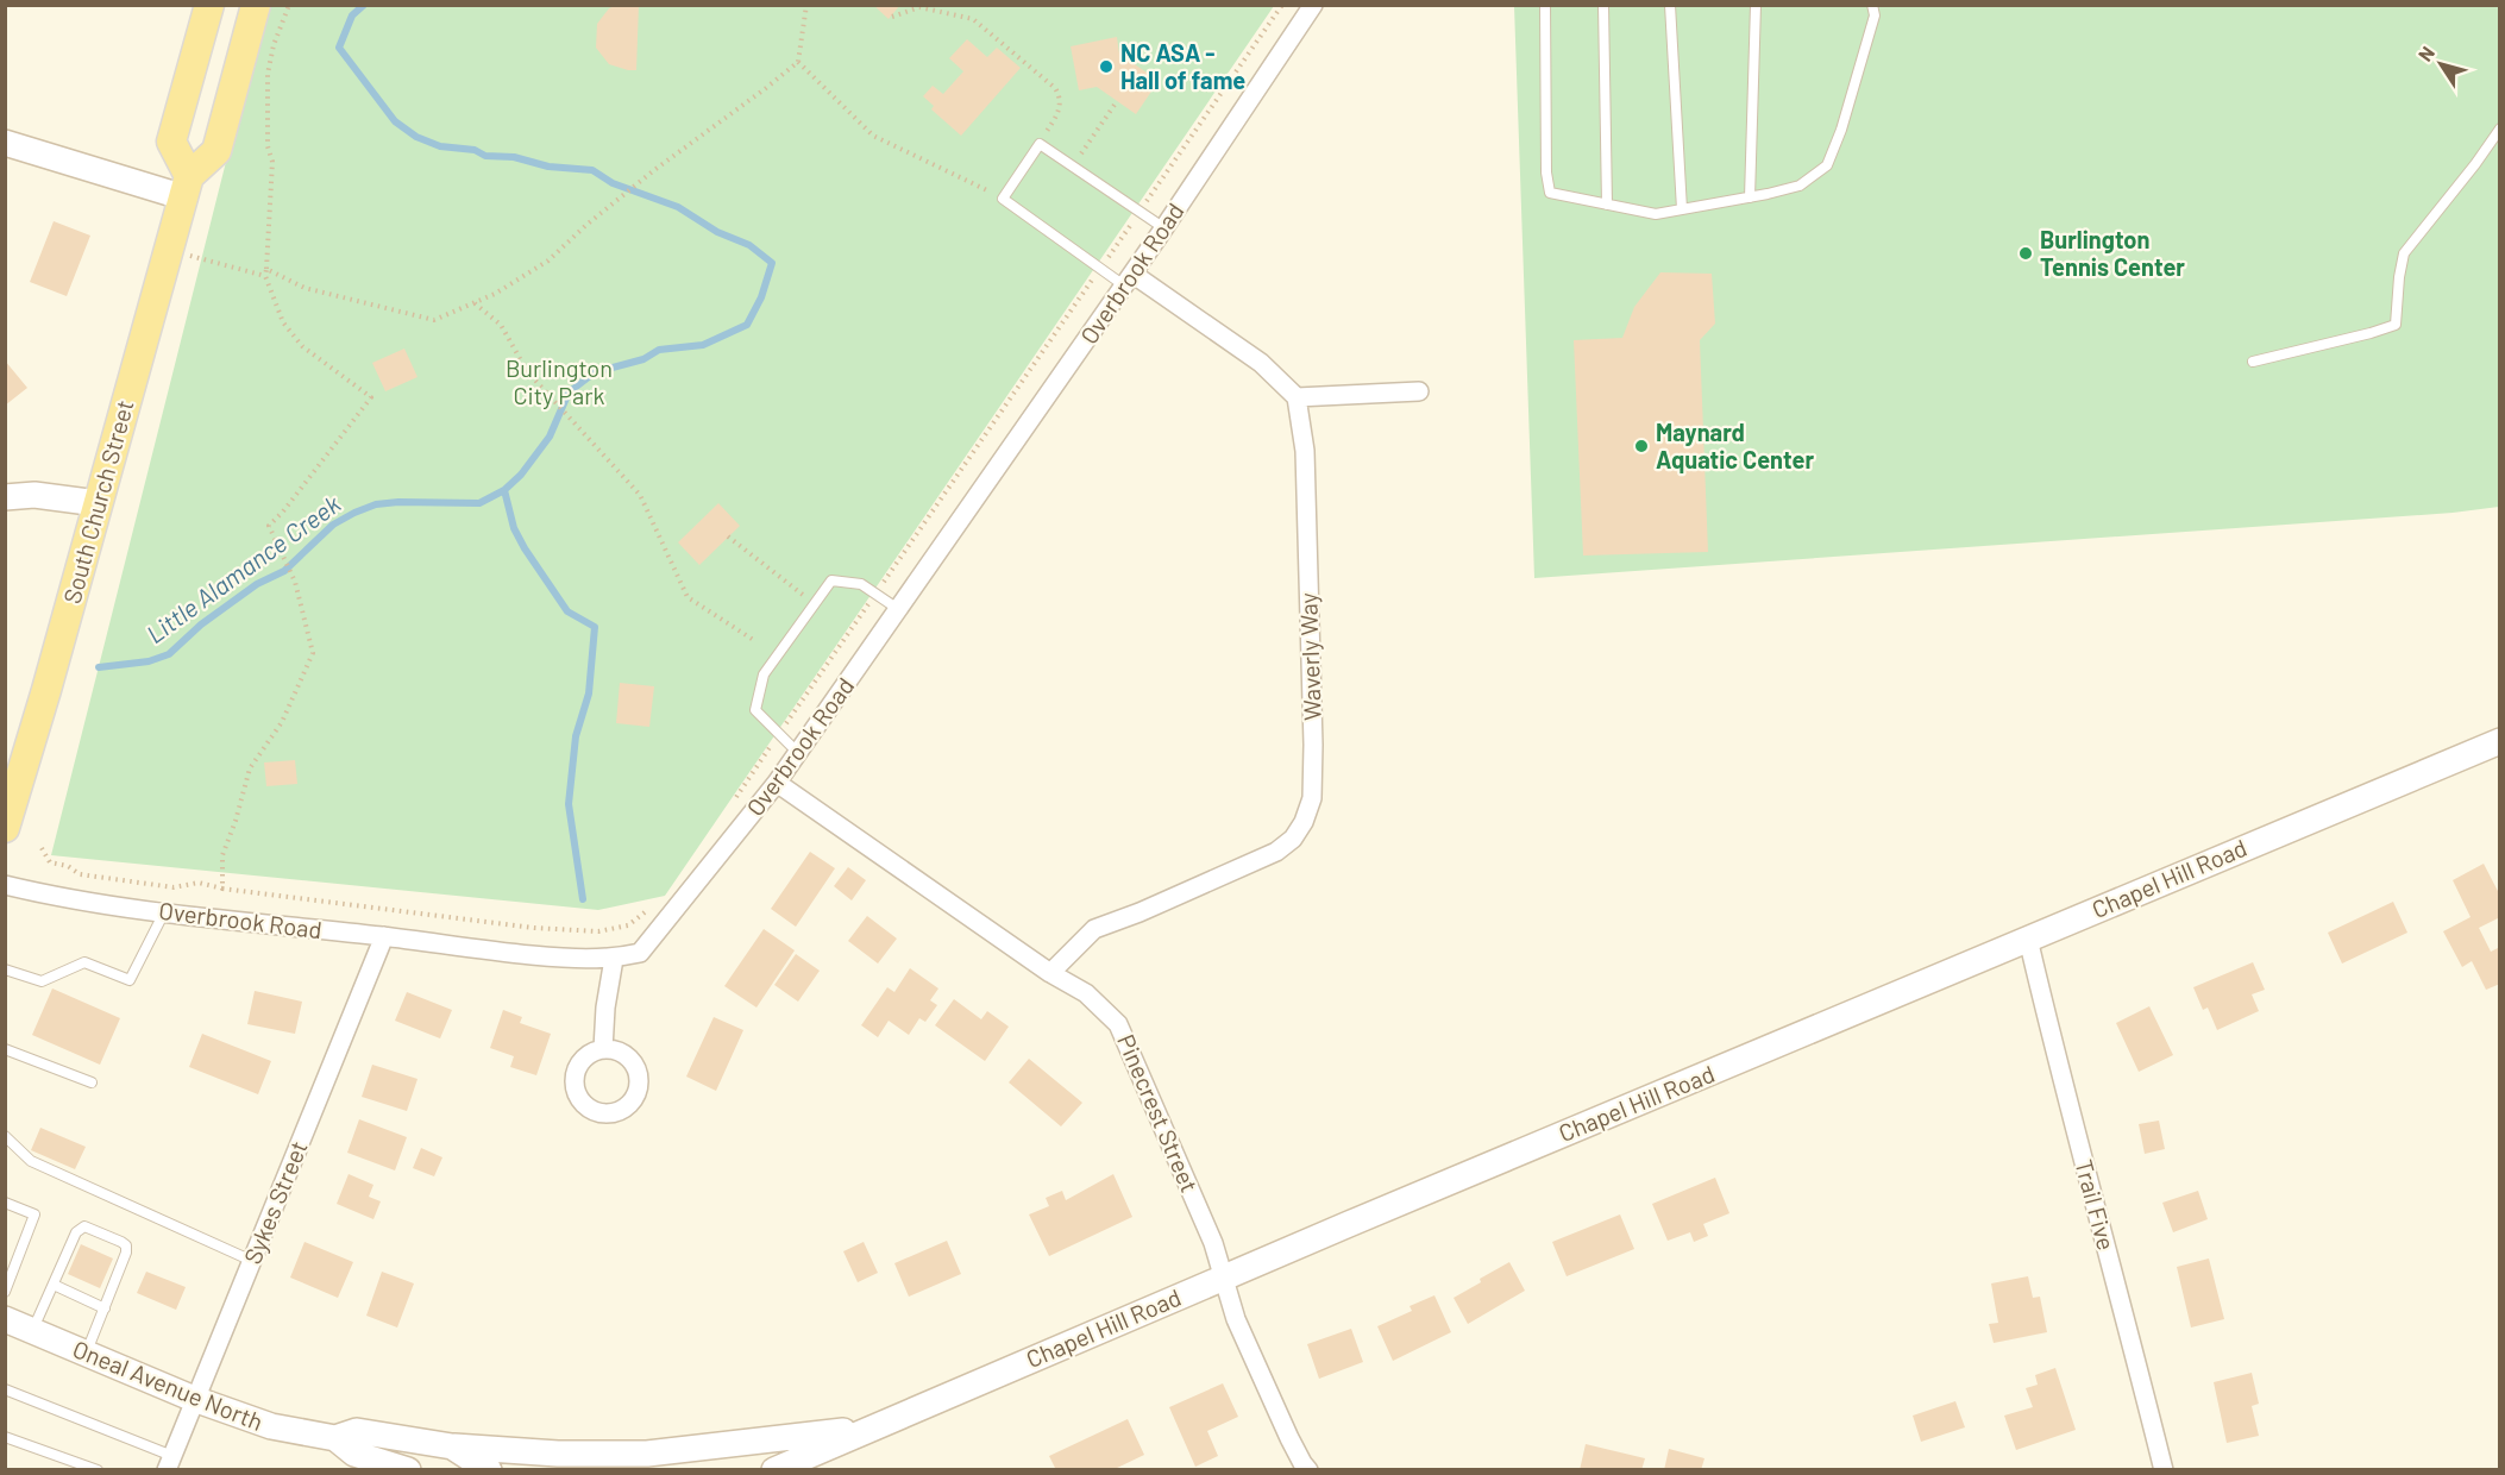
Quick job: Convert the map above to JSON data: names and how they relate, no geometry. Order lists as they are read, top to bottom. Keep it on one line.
{"streets":{"main road":["South Church Street","Chapel Hill Road","Oneal Avenue North"],"street":["Overbrook Road","Waverly Way","Pinecrest Street","Sykes Street","Trail Five"]},"crossings":[["Overbrook Road","Pinecrest Street"],["Overbrook Road","Sykes Street"],["Waverly Way","Pinecrest Street"],["Chapel Hill Road","Pinecrest Street"],["Chapel Hill Road","Trail Five"],["Sykes Street","Oneal Avenue North"]],"water":["Little Alamance Creek"],"parks":["Burlington City Park"],"places":["NC ASA - Hall of fame","Burlington Tennis Center","Maynard Aquatic Center"],"north":"top left"}
